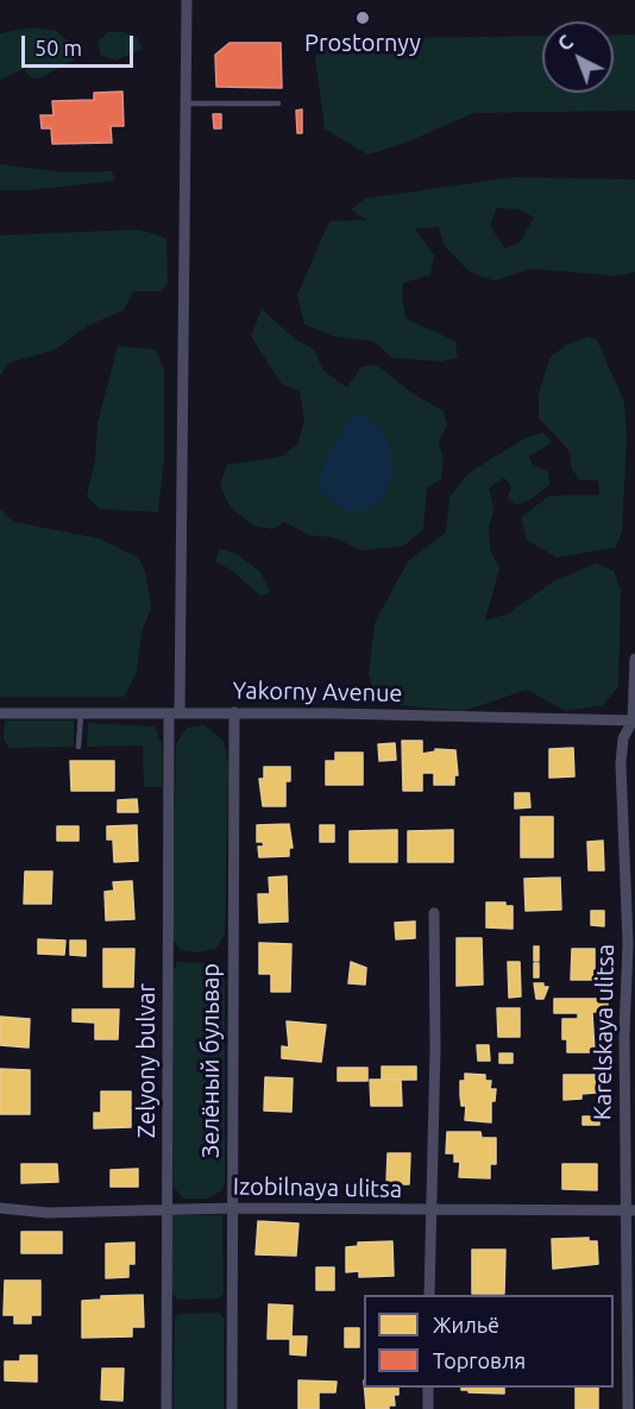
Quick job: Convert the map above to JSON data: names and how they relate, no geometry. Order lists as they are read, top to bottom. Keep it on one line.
{"streets":{"street":["Yakorny Avenue","Karelskaya ulitsa","Zelyony bulvar","Зелёный бульвар","Izobilnaya ulitsa"]},"crossings":[["Yakorny Avenue","Karelskaya ulitsa"],["Yakorny Avenue","Zelyony bulvar"],["Yakorny Avenue","Зелёный бульвар"],["Karelskaya ulitsa","Izobilnaya ulitsa"],["Zelyony bulvar","Izobilnaya ulitsa"],["Зелёный бульвар","Izobilnaya ulitsa"]],"places":["Prostornyy"],"legend":["Жильё","Торговля"],"scale_bar":"50 m","north":"top left"}
